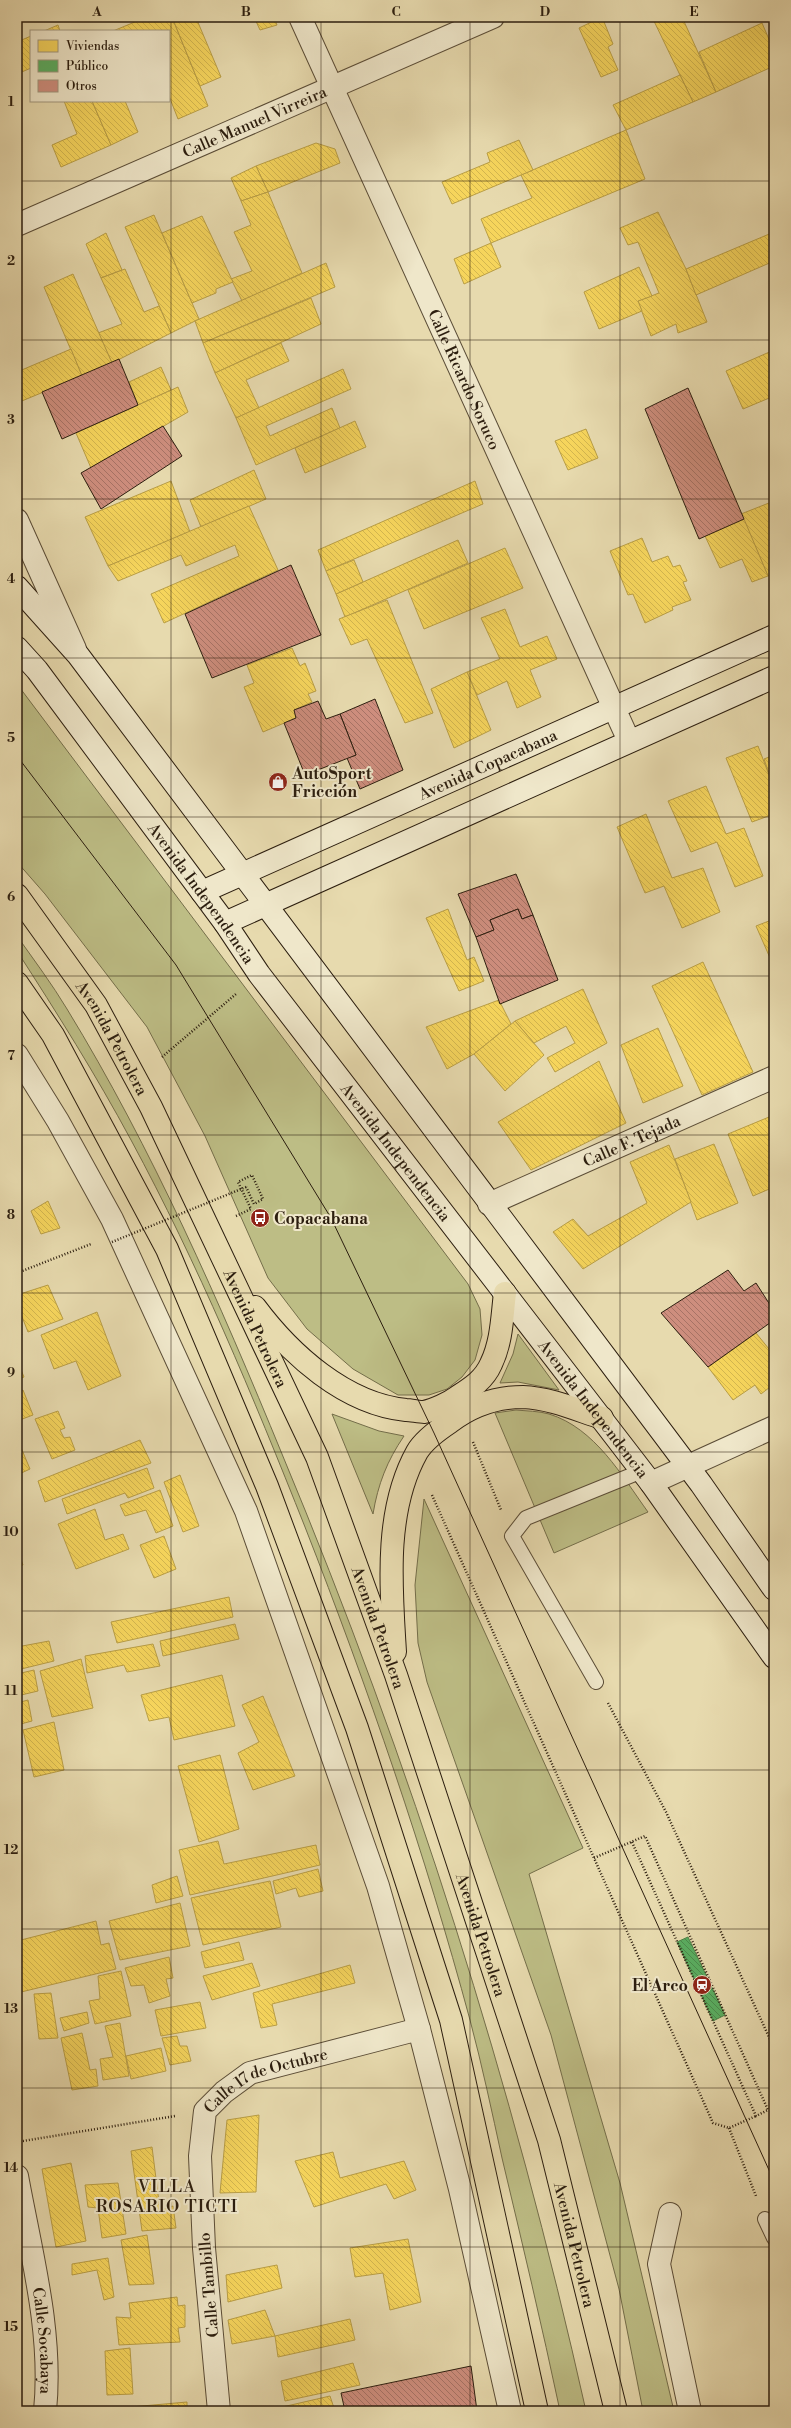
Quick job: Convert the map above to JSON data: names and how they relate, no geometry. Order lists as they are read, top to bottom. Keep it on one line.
{"streets":{"main road":["Avenida Petrolera"],"street":["Calle Manuel Virreira","Calle Ricardo Soruco","Avenida Copacabana","Avenida Independencia","Calle F. Tejada","Calle 17 de Octubre","Calle Tambillo","Calle Socabaya"]},"crossings":[["Calle Manuel Virreira","Calle Ricardo Soruco"],["Calle Ricardo Soruco","Avenida Copacabana"],["Avenida Copacabana","Avenida Independencia"],["Calle 17 de Octubre","Calle Tambillo"]],"districts":["VILLA ROSARIO TICTI"],"places":{"shop":["AutoSport Fricción"],"bus stop":["Copacabana"],"station":["El Arco"]},"legend":["Viviendas","Público","Otros"],"grid":{"columns":["A","B","C","D","E"],"rows":["1","2","3","4","5","6","7","8","9","10","11","12","13","14","15"]}}
